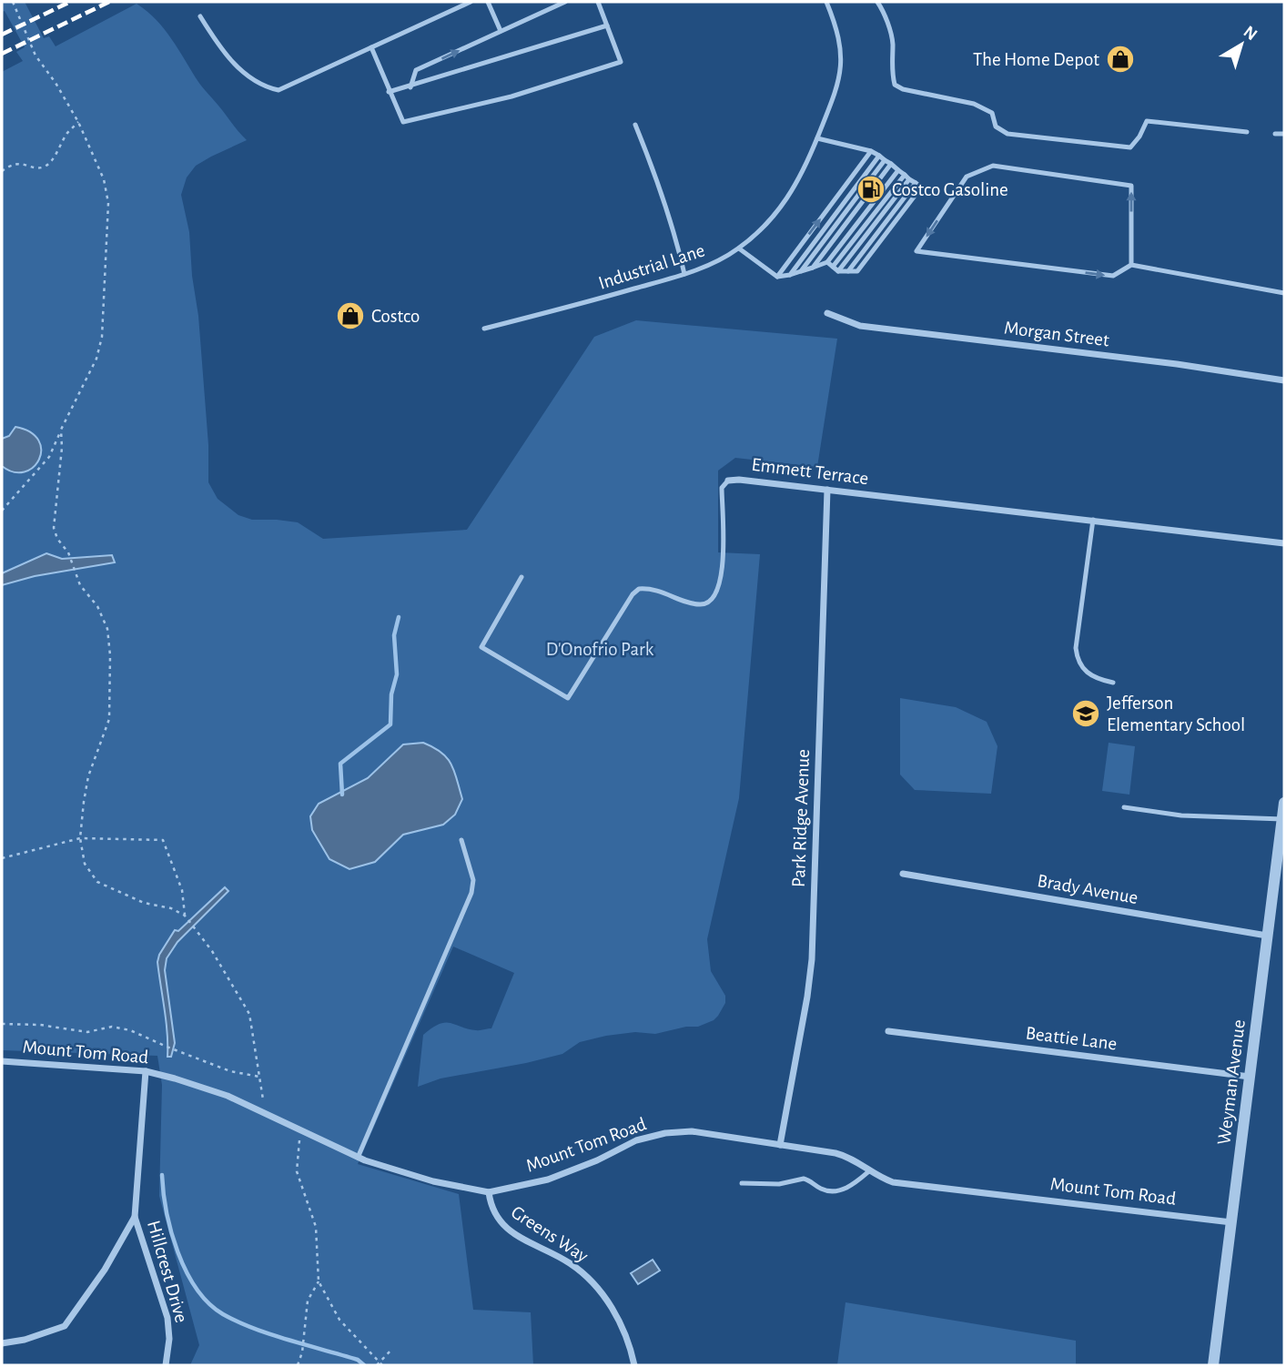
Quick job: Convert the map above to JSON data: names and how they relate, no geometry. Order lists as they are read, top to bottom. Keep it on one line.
{"streets":{"street":["Morgan Street","Emmett Terrace","Park Ridge Avenue","Brady Avenue","Beattie Lane","Mount Tom Road","Weyman Avenue","Greens Way","Hillcrest Drive"],"lane":["Industrial Lane"]},"crossings":[["Emmett Terrace","Park Ridge Avenue"],["Park Ridge Avenue","Mount Tom Road"],["Brady Avenue","Weyman Avenue"],["Beattie Lane","Weyman Avenue"],["Mount Tom Road","Weyman Avenue"],["Mount Tom Road","Greens Way"],["Mount Tom Road","Hillcrest Drive"]],"parks":["D'Onofrio Park"],"places":{"shop":["The Home Depot","Costco"],"fuel station":["Costco Gasoline"],"school or university":["Jefferson Elementary School"]},"north":"top right"}
